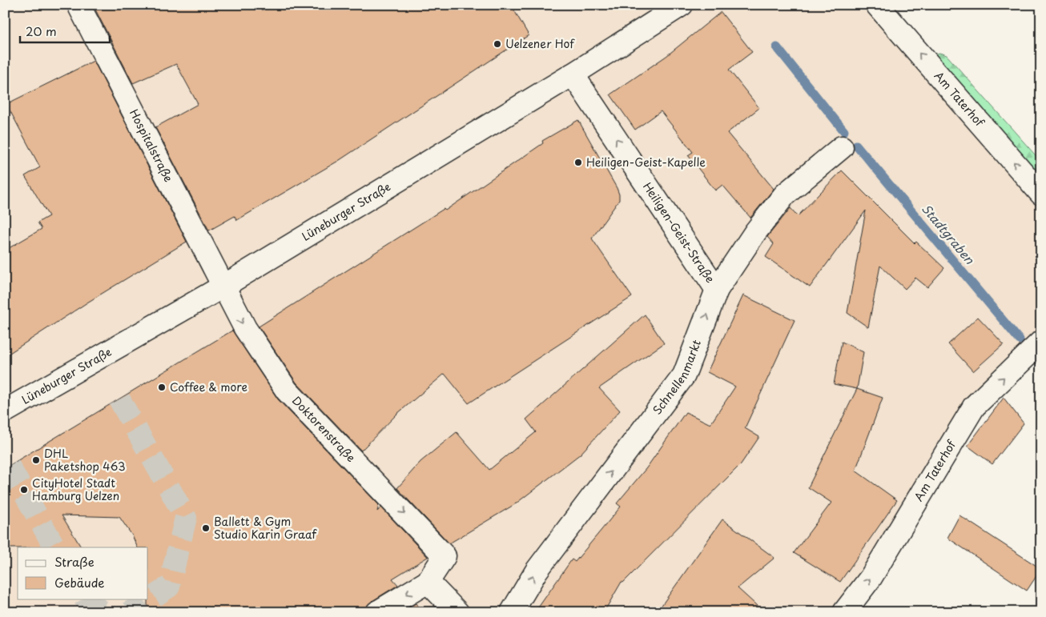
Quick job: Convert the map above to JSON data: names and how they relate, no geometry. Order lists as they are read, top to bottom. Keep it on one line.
{"streets":{"street":["Am Taterhof","Hospitalstraße","Lüneburger Straße","Heiligen-Geist-Straße","Schnellenmarkt","Doktorenstraße"]},"crossings":[["Hospitalstraße","Lüneburger Straße"],["Hospitalstraße","Doktorenstraße"],["Lüneburger Straße","Heiligen-Geist-Straße"],["Lüneburger Straße","Doktorenstraße"],["Heiligen-Geist-Straße","Schnellenmarkt"]],"one_way":["Heiligen-Geist-Straße","Schnellenmarkt","Doktorenstraße"],"water":["Stadtgraben"],"places":["Uelzener Hof","Heiligen-Geist-Kapelle","Coffee & more","DHL Paketshop 463","CityHotel Stadt Hamburg Uelzen","Ballett & Gym Studio Karin Graaf"],"legend":["Straße","Gebäude"],"scale_bar":"20 m"}
